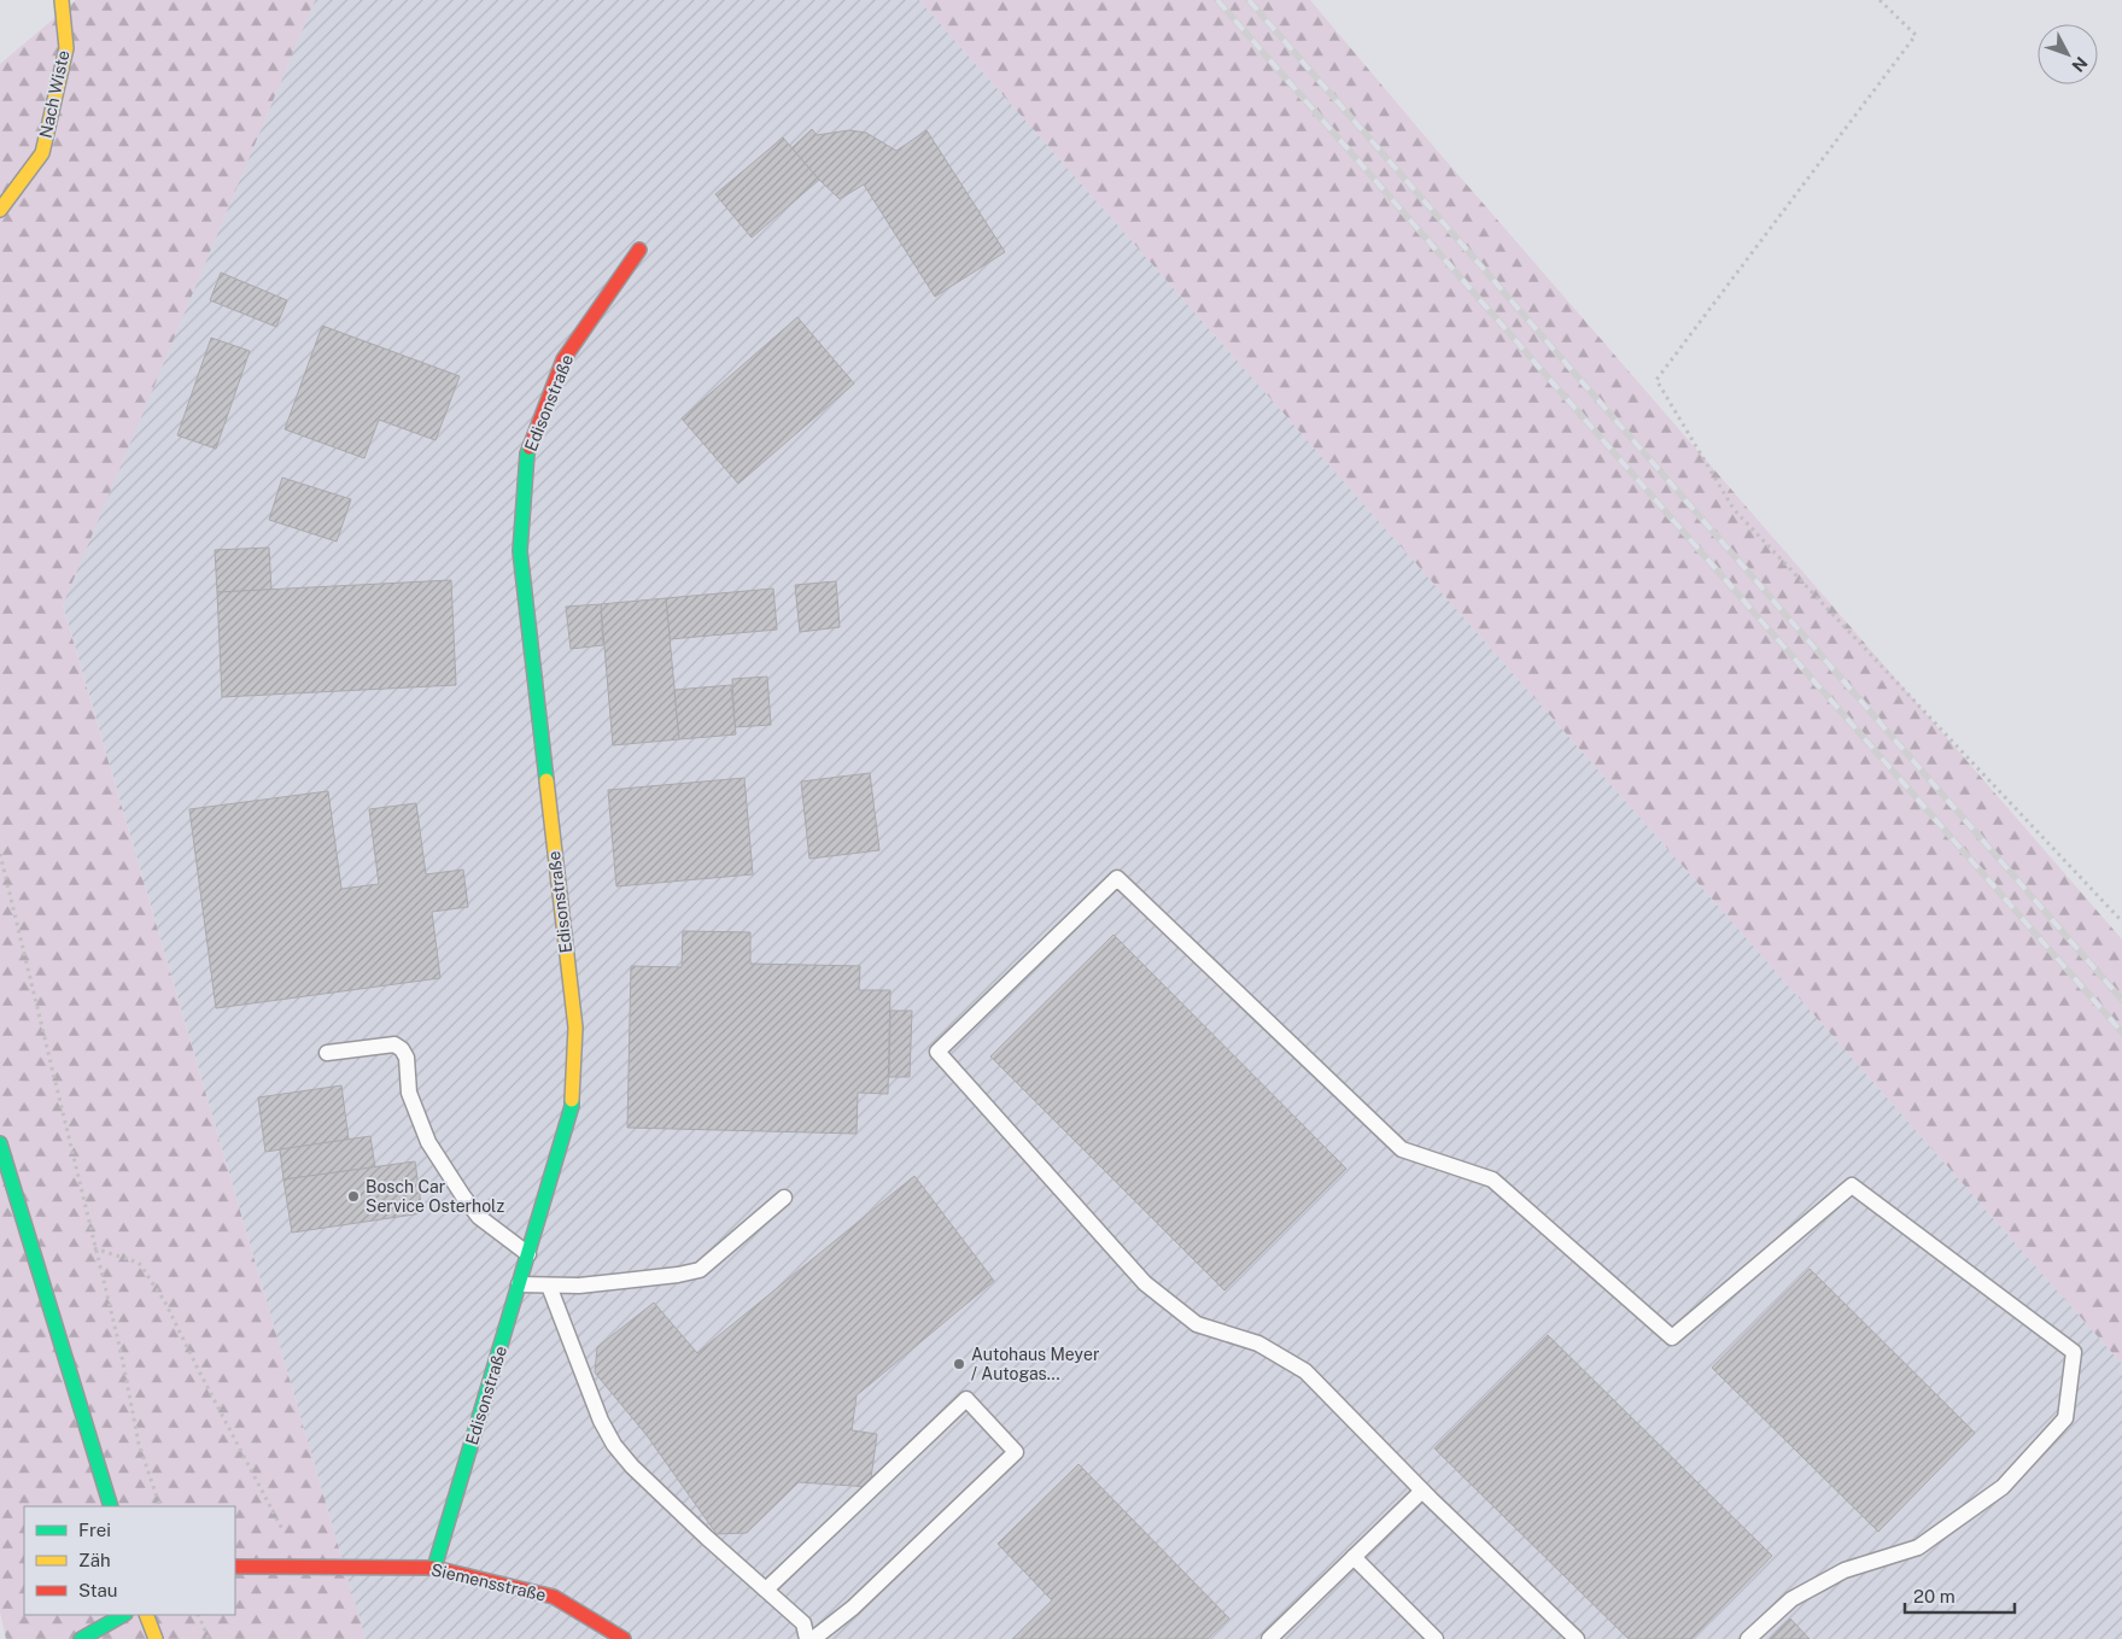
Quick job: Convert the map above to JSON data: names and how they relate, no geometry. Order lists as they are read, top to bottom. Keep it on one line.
{"streets":{"street":["Nach Wiste","Edisonstraße","Siemensstraße"]},"crossings":[["Edisonstraße","Siemensstraße"]],"places":["Bosch Car Service Osterholz","Autohaus Meyer / Autogas..."],"legend":["Frei","Zäh","Stau"],"scale_bar":"20 m","north":"bottom right"}
